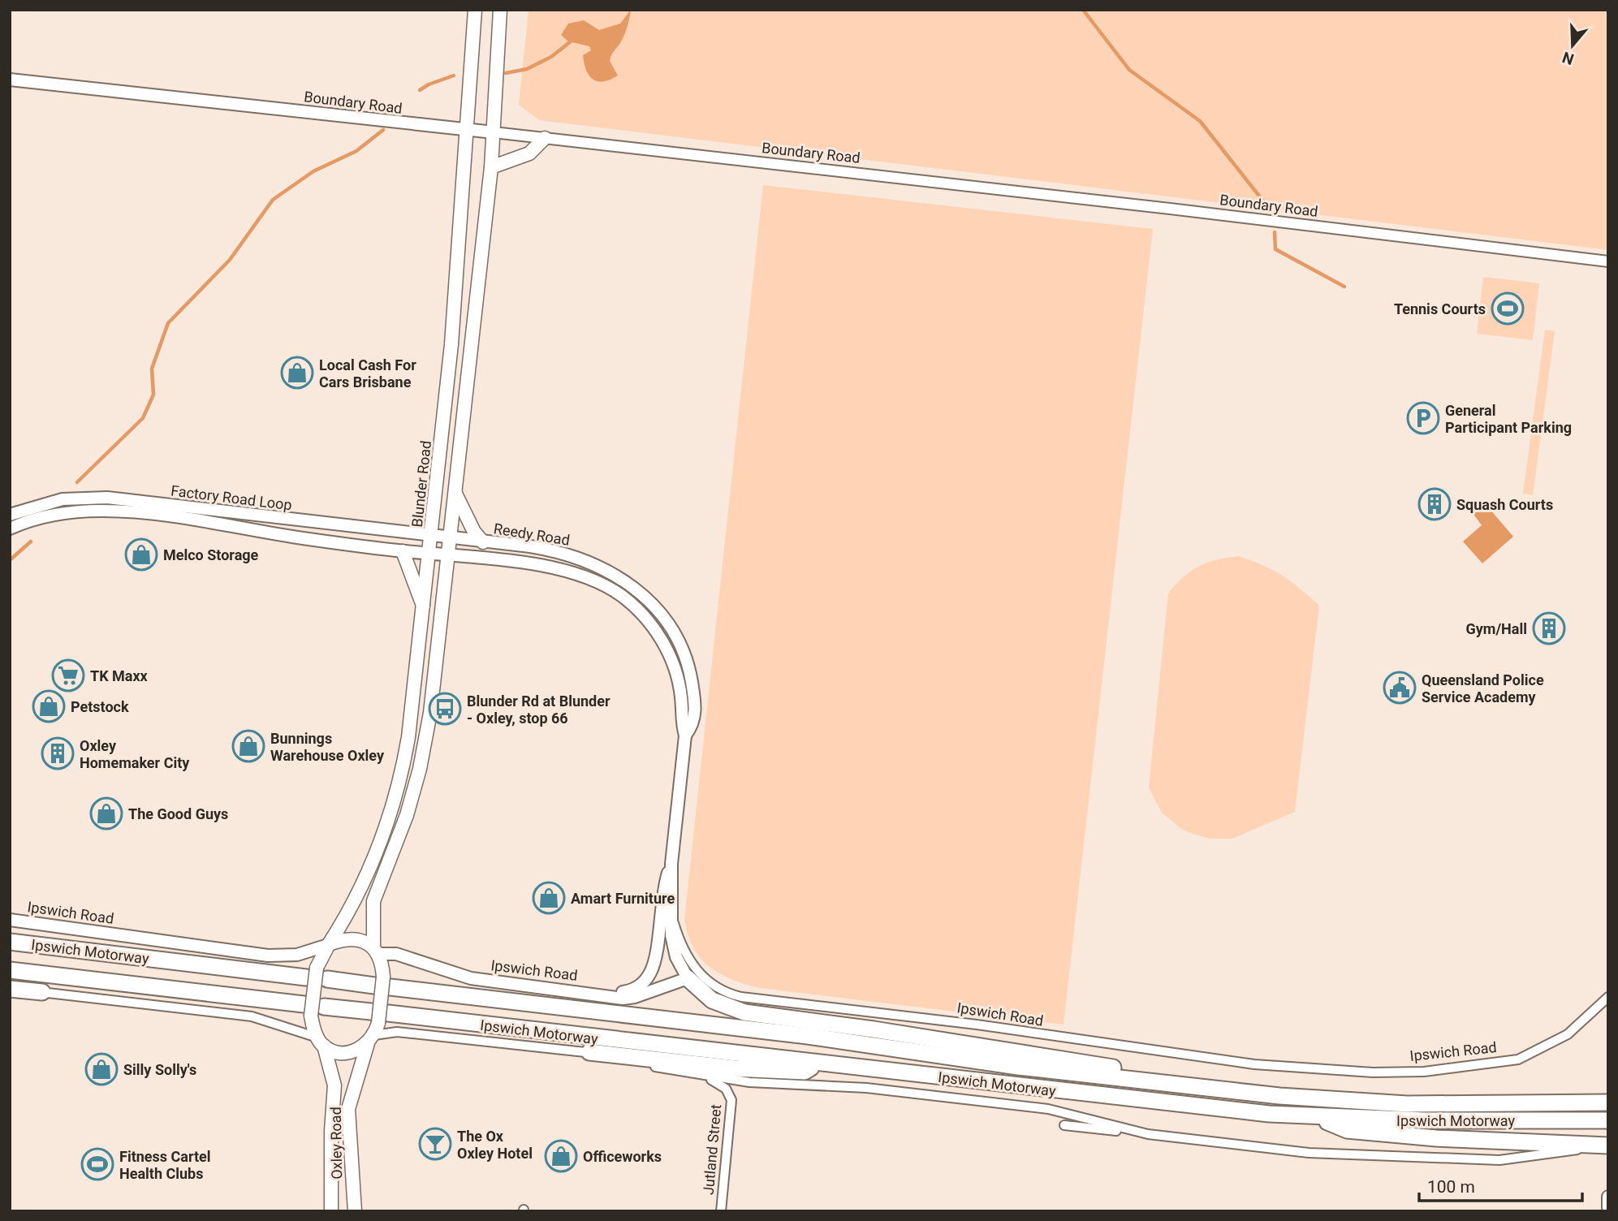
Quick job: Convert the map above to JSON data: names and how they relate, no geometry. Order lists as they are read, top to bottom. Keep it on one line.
{"streets":{"highway":["Ipswich Motorway"],"main road":["Boundary Road","Blunder Road","Factory Road Loop","Reedy Road","Ipswich Road","Oxley Road"],"street":["Jutland Street"]},"crossings":[["Boundary Road","Blunder Road"],["Blunder Road","Factory Road Loop"],["Blunder Road","Ipswich Road"],["Blunder Road","Ipswich Motorway"],["Blunder Road","Oxley Road"],["Factory Road Loop","Reedy Road"],["Reedy Road","Ipswich Road"],["Ipswich Road","Oxley Road"],["Ipswich Motorway","Oxley Road"]],"places":{"sports":["Tennis Courts","Fitness Cartel Health Clubs"],"shop":["Local Cash For Cars Brisbane","Melco Storage","Petstock","Bunnings Warehouse Oxley","The Good Guys","Amart Furniture","Silly Solly's","Officeworks"],"parking":["General Participant Parking"],"building":["Squash Courts","Gym/Hall","Oxley Homemaker City"],"supermarket":["TK Maxx"],"public building":["Queensland Police Service Academy"],"bus stop":["Blunder Rd at Blunder - Oxley, stop 66"],"bar":["The Ox Oxley Hotel"]},"scale_bar":"100 m","north":"bottom"}
